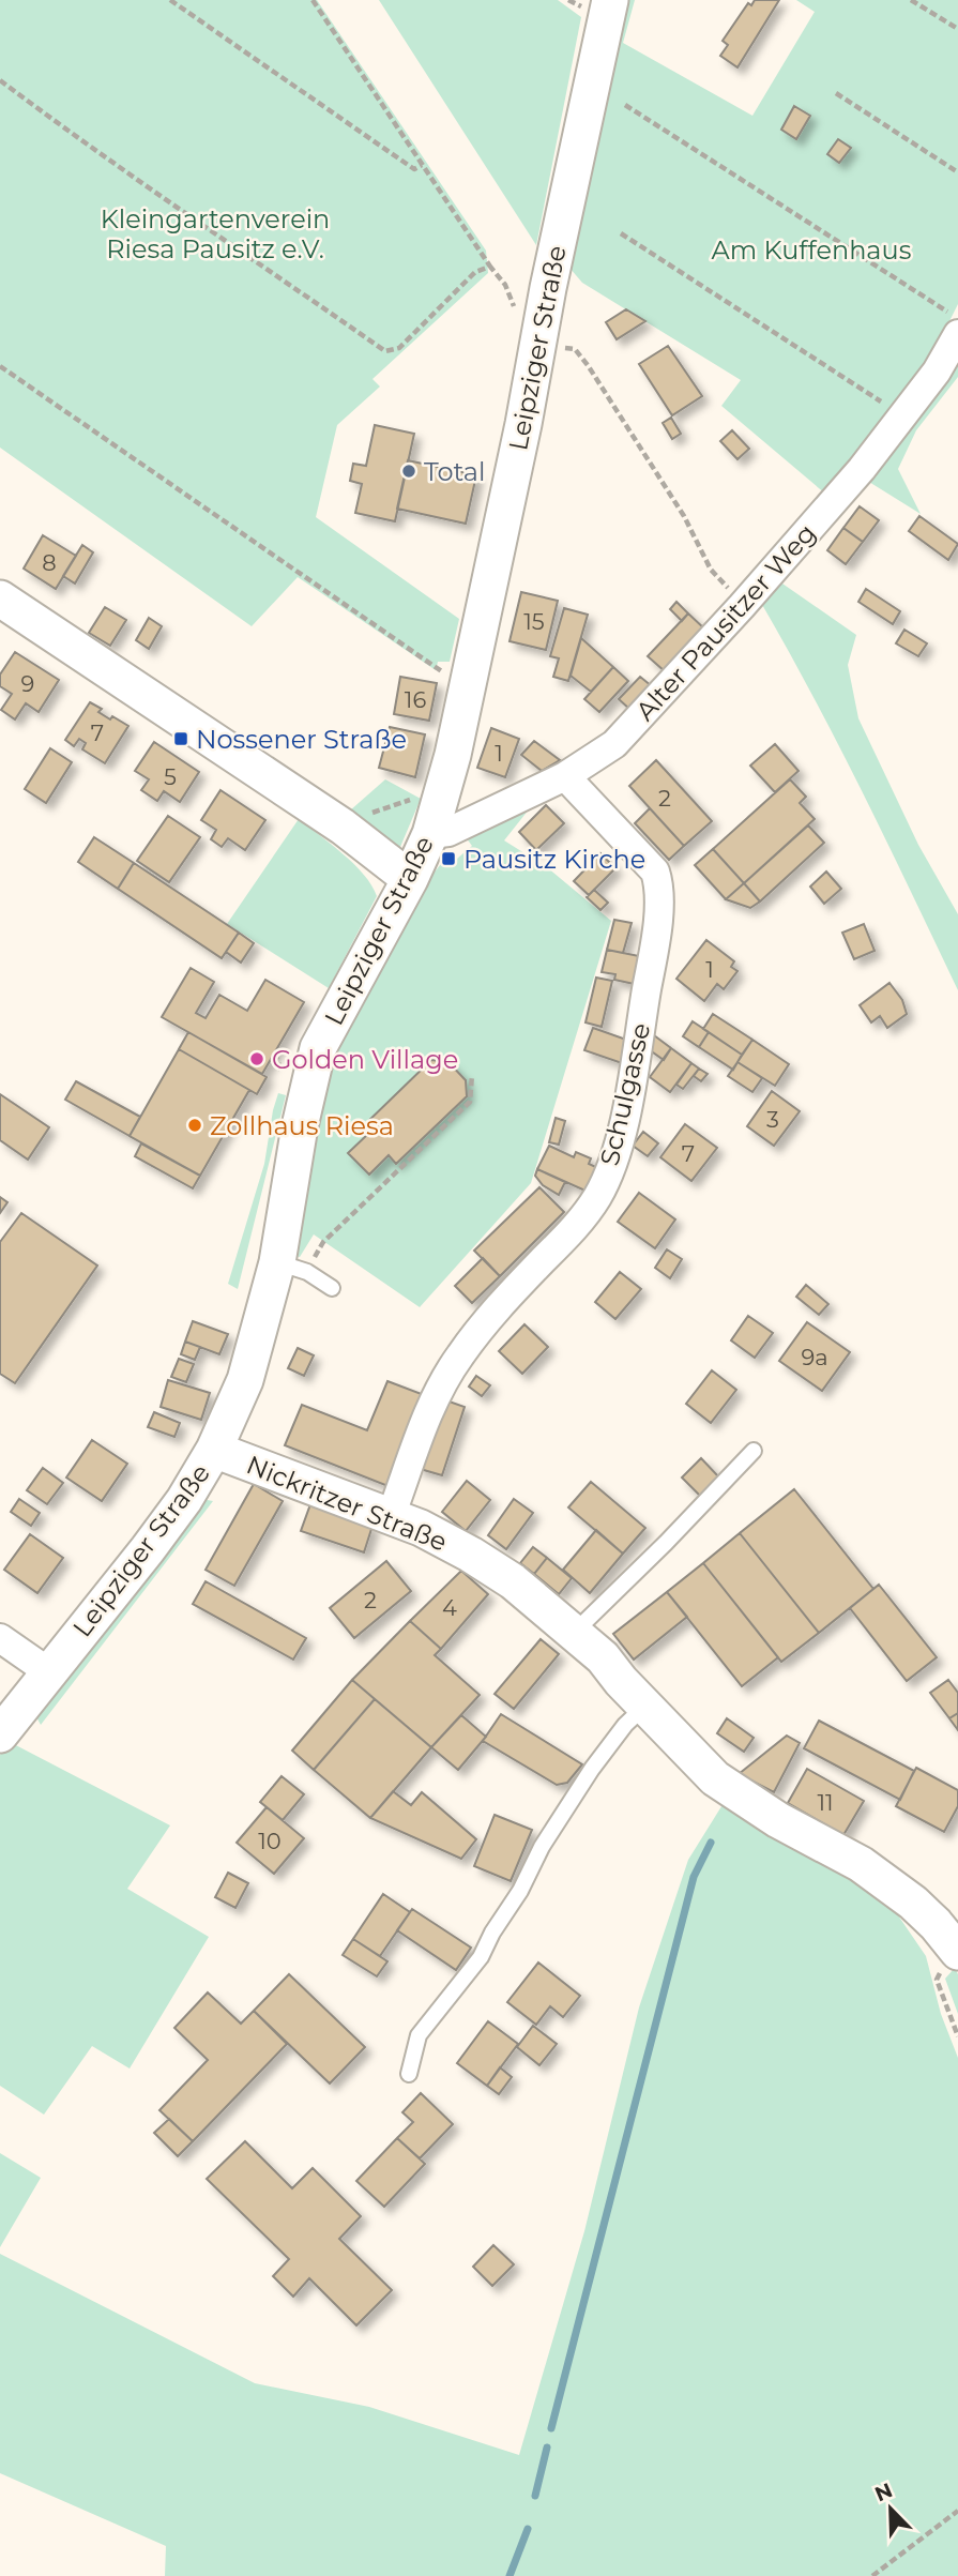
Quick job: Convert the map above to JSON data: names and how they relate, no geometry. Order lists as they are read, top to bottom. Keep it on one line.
{"streets":{"street":["Leipziger Straße","Alter Pausitzer Weg","Schulgasse","Nickritzer Straße"]},"crossings":[["Leipziger Straße","Alter Pausitzer Weg"],["Leipziger Straße","Nickritzer Straße"],["Alter Pausitzer Weg","Schulgasse"],["Schulgasse","Nickritzer Straße"]],"parks":["Kleingartenverein Riesa Pausitz e.V.","Am Kuffenhaus"],"places":{"other":["Total","Golden Village","Zollhaus Riesa"],"transit":["Nossener Straße","Pausitz Kirche"]},"house_numbers":["8","15","9","16","7","1","5","2","1","3","7","9a","2","4","11","10"],"north":"top left"}
